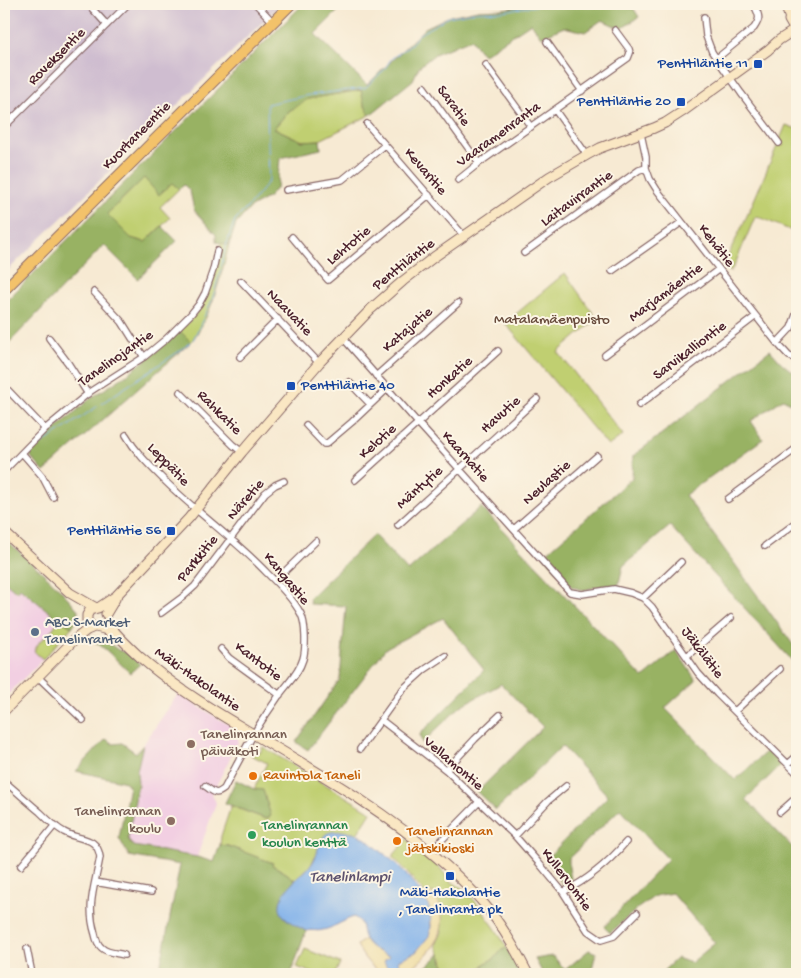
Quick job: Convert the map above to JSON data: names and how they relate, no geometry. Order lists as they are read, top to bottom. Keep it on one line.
{"streets":{"highway":["Kuortaneentie"],"street":["Roveksentie","Saratie","Vaaramenranta","Kevaritie","Laitavirrantie","Lehtotie","Kehätie","Penttiläntie","Marjamäentie","Naavatie","Katajatie","Sarvikalliontie","Tanelinojantie","Honkatie","Rahkatie","Havutie","Kelotie","Kaarnatie","Leppätie","Neulastie","Mäntytie","Näretie","Parkkitie","Kangastie","Jäkälätie","Kantotie","Mäki-Hakolantie","Vellamontie","Kullervontie"]},"crossings":[["Saratie","Vaaramenranta"],["Vaaramenranta","Penttiläntie"],["Kevaritie","Lehtotie"],["Kevaritie","Penttiläntie"],["Laitavirrantie","Kehätie"],["Kehätie","Penttiläntie"],["Kehätie","Marjamäentie"],["Kehätie","Sarvikalliontie"],["Penttiläntie","Naavatie"],["Penttiläntie","Rahkatie"],["Penttiläntie","Kaarnatie"],["Penttiläntie","Leppätie"],["Penttiläntie","Kangastie"],["Penttiläntie","Mäki-Hakolantie"],["Katajatie","Kaarnatie"],["Honkatie","Kelotie"],["Honkatie","Kaarnatie"],["Havutie","Kaarnatie"],["Havutie","Mäntytie"],["Kelotie","Kaarnatie"],["Kaarnatie","Neulastie"],["Kaarnatie","Mäntytie"],["Kaarnatie","Jäkälätie"],["Leppätie","Kangastie"],["Näretie","Parkkitie"],["Näretie","Kangastie"],["Parkkitie","Kangastie"],["Kangastie","Kantotie"],["Kangastie","Mäki-Hakolantie"],["Mäki-Hakolantie","Vellamontie"],["Vellamontie","Kullervontie"]],"water":["Tanelinlampi"],"parks":["Matalamäenpuisto"],"places":{"transit":["Penttiläntie 11","Penttiläntie 20","Penttiläntie 40","Penttiläntie 56","Mäki-Hakolantie , Tanelinranta pk"],"other":["ABC S-Market Tanelinranta","Tanelinrannan päiväkoti","Ravintola Taneli","Tanelinrannan koulu","Tanelinrannan koulun kenttä","Tanelinrannan jätskikioski"]}}
